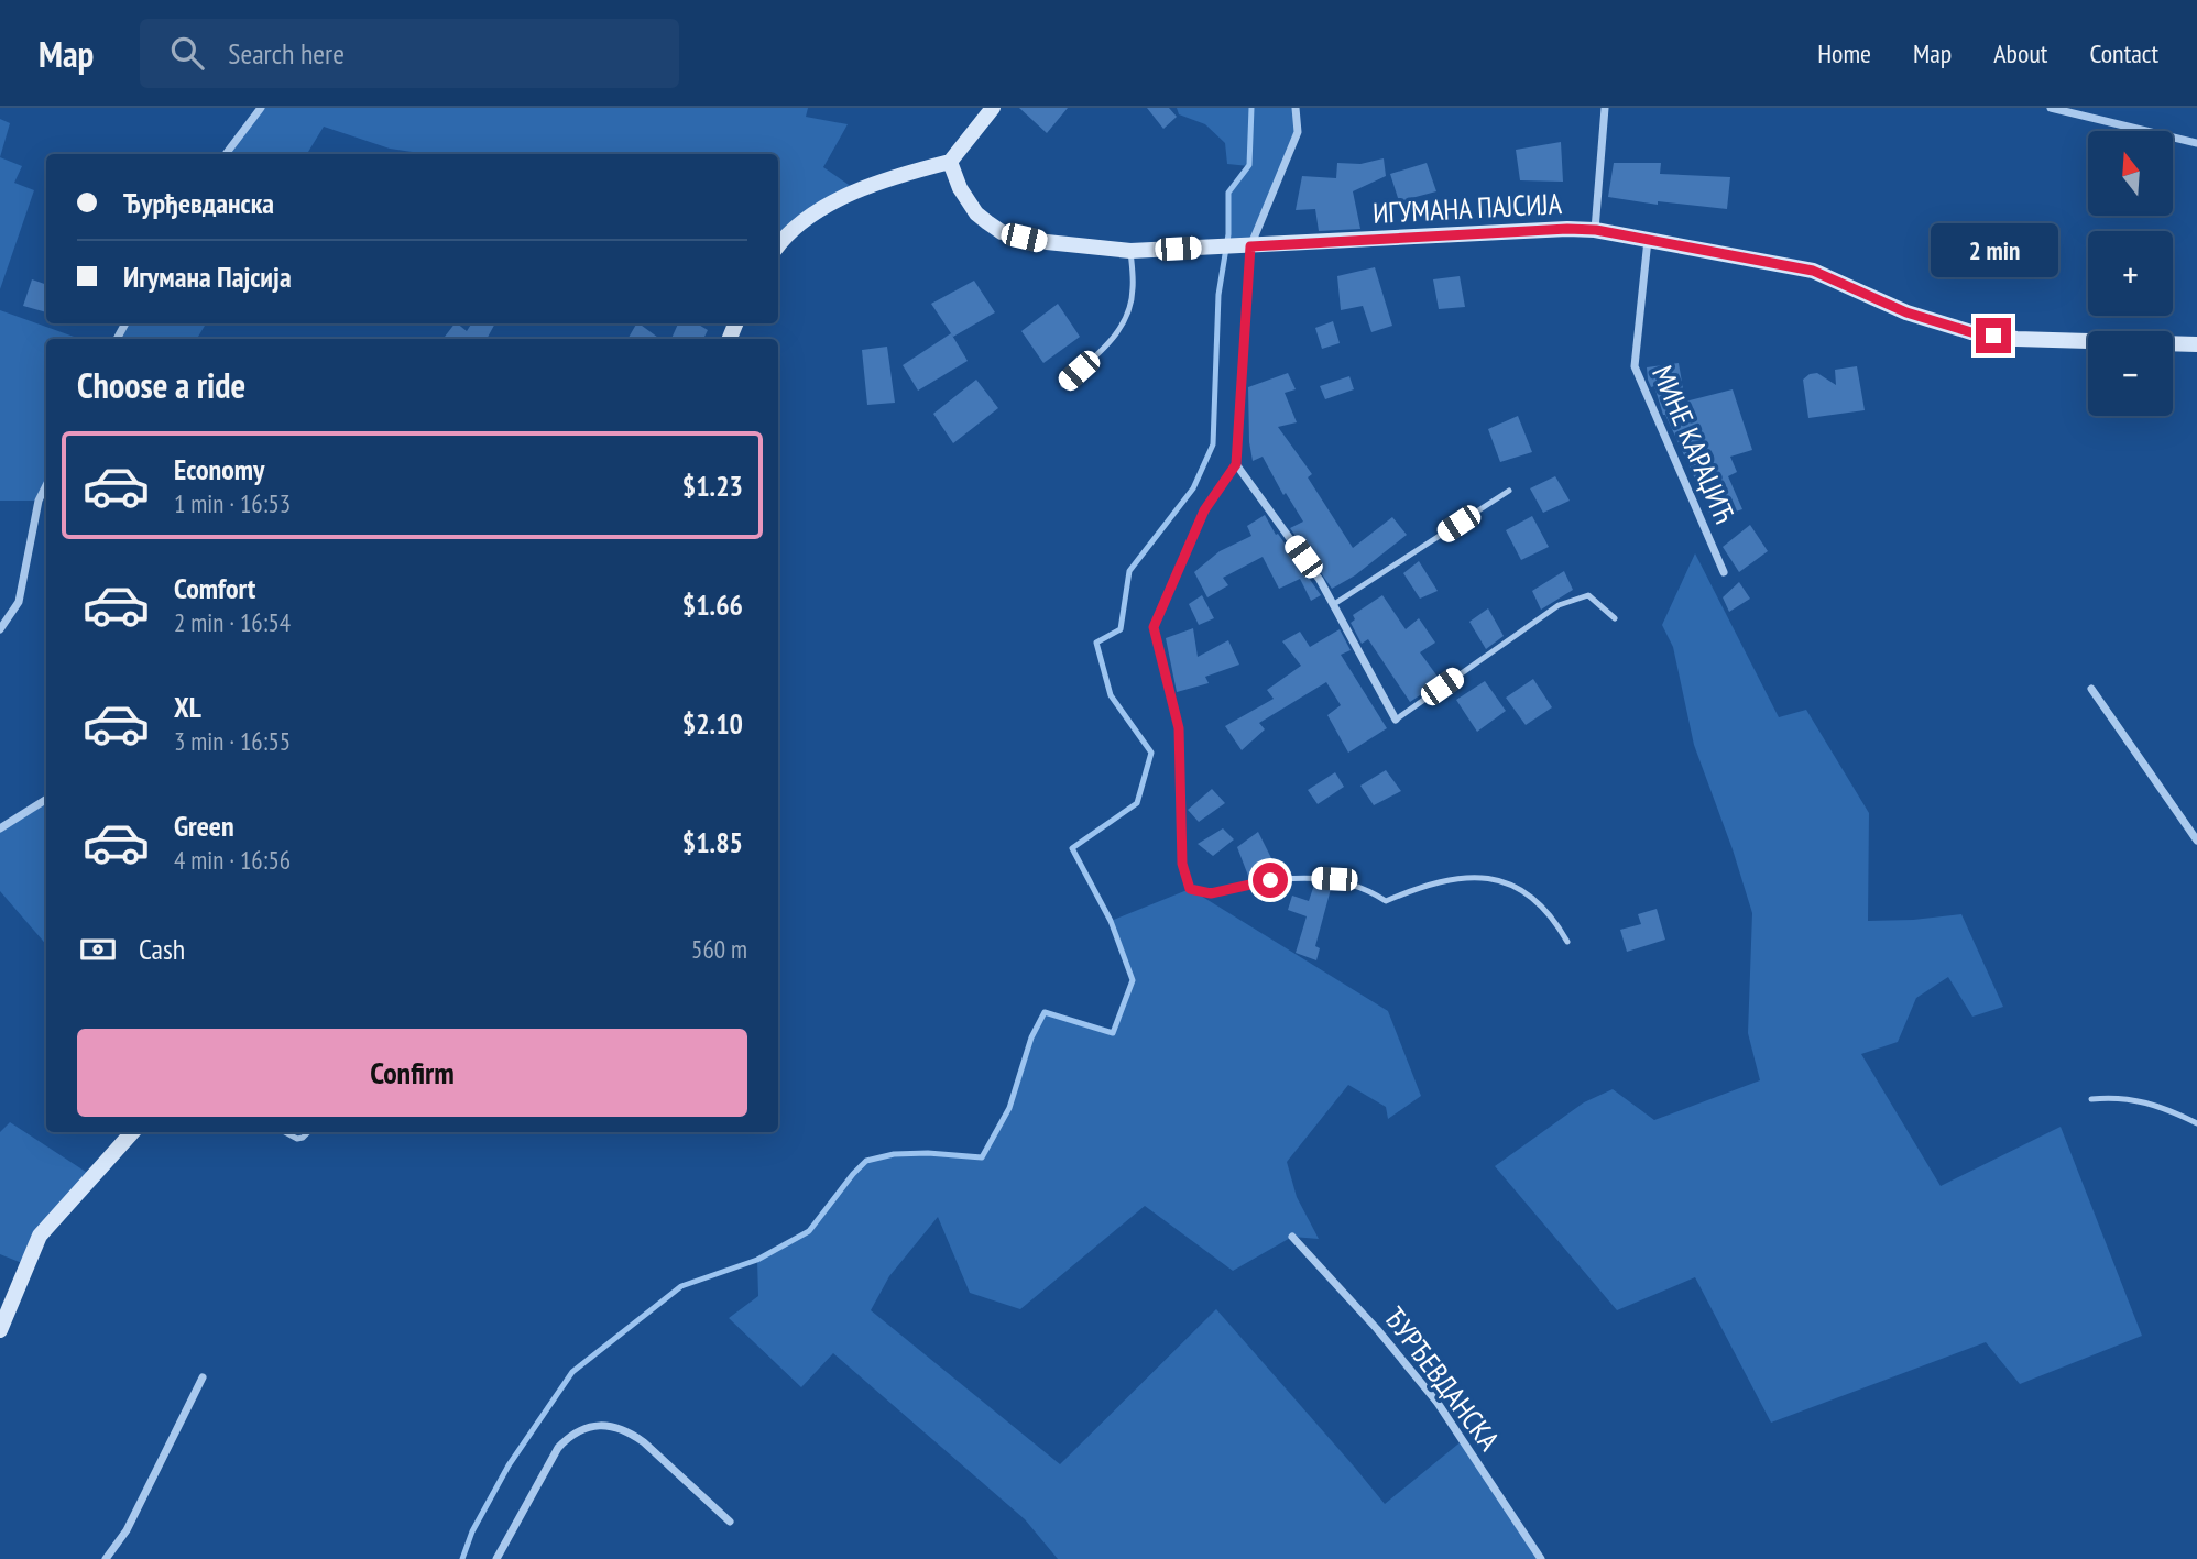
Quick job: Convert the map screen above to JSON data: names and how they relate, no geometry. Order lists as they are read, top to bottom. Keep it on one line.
{"streets":{"street":["ИГУМАНА ПАЈСИЈА","МИНЕ КАРАЏИЋ","ЂУРЂЕВДАНСКА"]},"crossings":[["ИГУМАНА ПАЈСИЈА","МИНЕ КАРАЏИЋ"]],"north":"top","page":{"header":"Map","search":"Search here","nav":["Home","Map","About","Contact"],"map_buttons":["+","−"],"banner":["Ђурђевданска","Игумана Пајсија"],"bubble":"2 min","heading":"Choose a ride","list":[{"name":"Economy","note":"1 min · 16:53","value":"$1.23"},{"name":"Comfort","note":"2 min · 16:54","value":"$1.66"},{"name":"XL","note":"3 min · 16:55","value":"$2.10"},{"name":"Green","note":"4 min · 16:56","value":"$1.85"}],"pay":["Cash","560 m"],"buttons":"Confirm"}}
